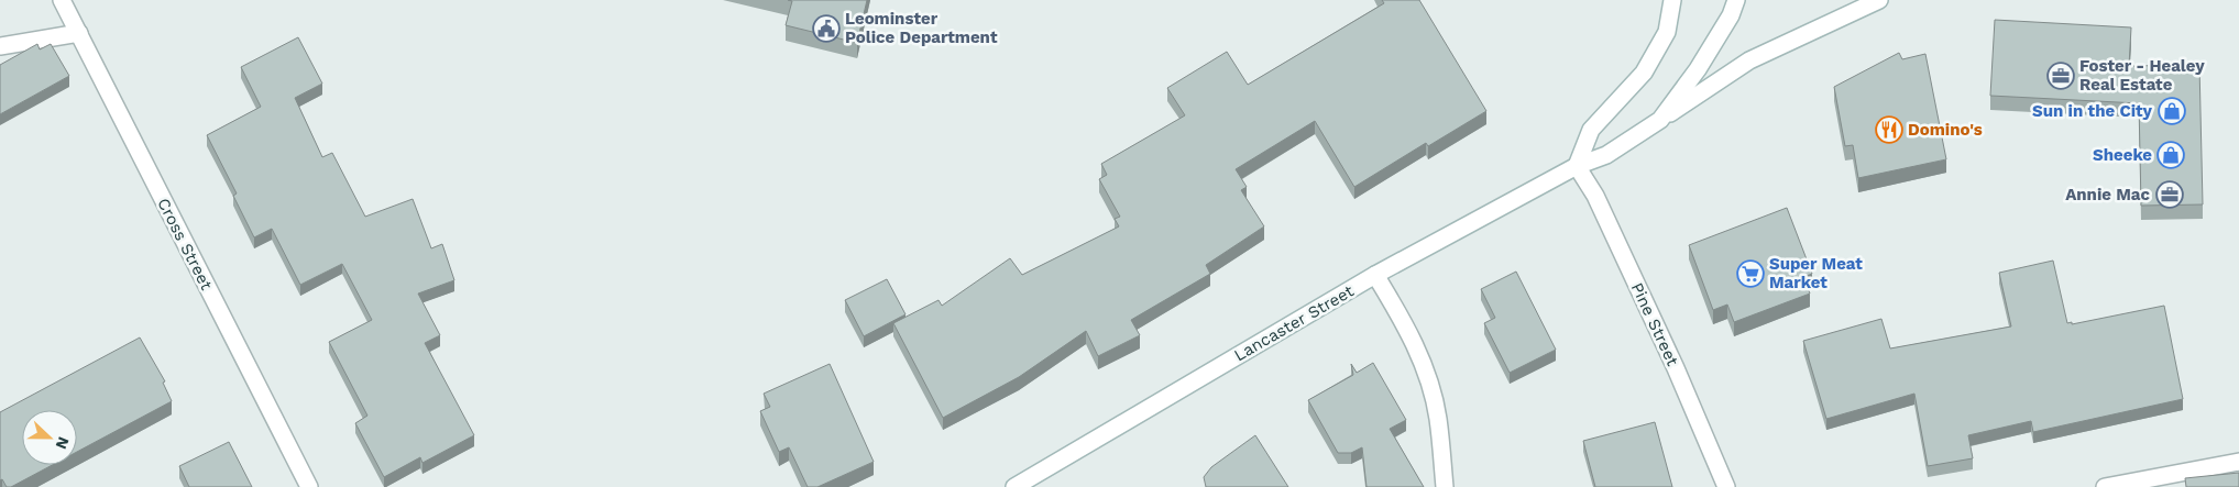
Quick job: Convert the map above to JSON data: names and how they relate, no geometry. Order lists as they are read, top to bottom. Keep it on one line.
{"streets":{"street":["Cross Street","Lancaster Street","Pine Street"]},"crossings":[["Lancaster Street","Pine Street"]],"places":{"public building":["Leominster Police Department"],"office":["Foster - Healey Real Estate","Annie Mac"],"shop":["Sun in the City","Sheeke"],"restaurant":["Domino's"],"supermarket":["Super Meat Market"]},"north":"right"}
